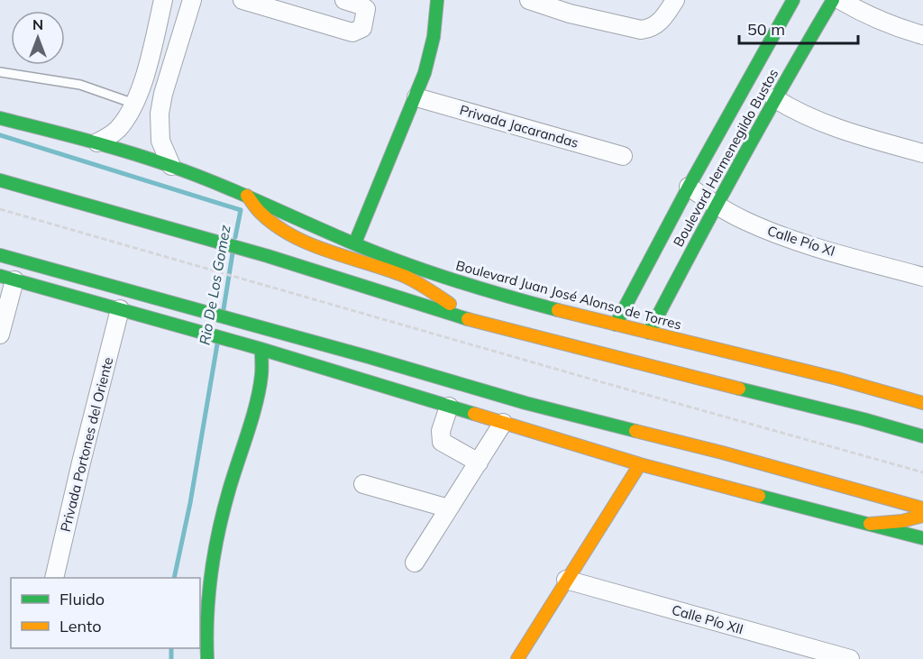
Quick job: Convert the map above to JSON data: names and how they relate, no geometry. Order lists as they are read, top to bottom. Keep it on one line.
{"streets":{"street":["Privada Jacarandas","Boulevard Hermenegildo Bustos","Calle Pío XI","Boulevard Juan José Alonso de Torres","Privada Portones del Oriente","Calle Pío XII"]},"crossings":[["Boulevard Hermenegildo Bustos","Calle Pío XI"],["Boulevard Hermenegildo Bustos","Boulevard Juan José Alonso de Torres"]],"water":["Rio De Los Gomez"],"legend":["Fluido","Lento"],"scale_bar":"50 m","north":"top"}
